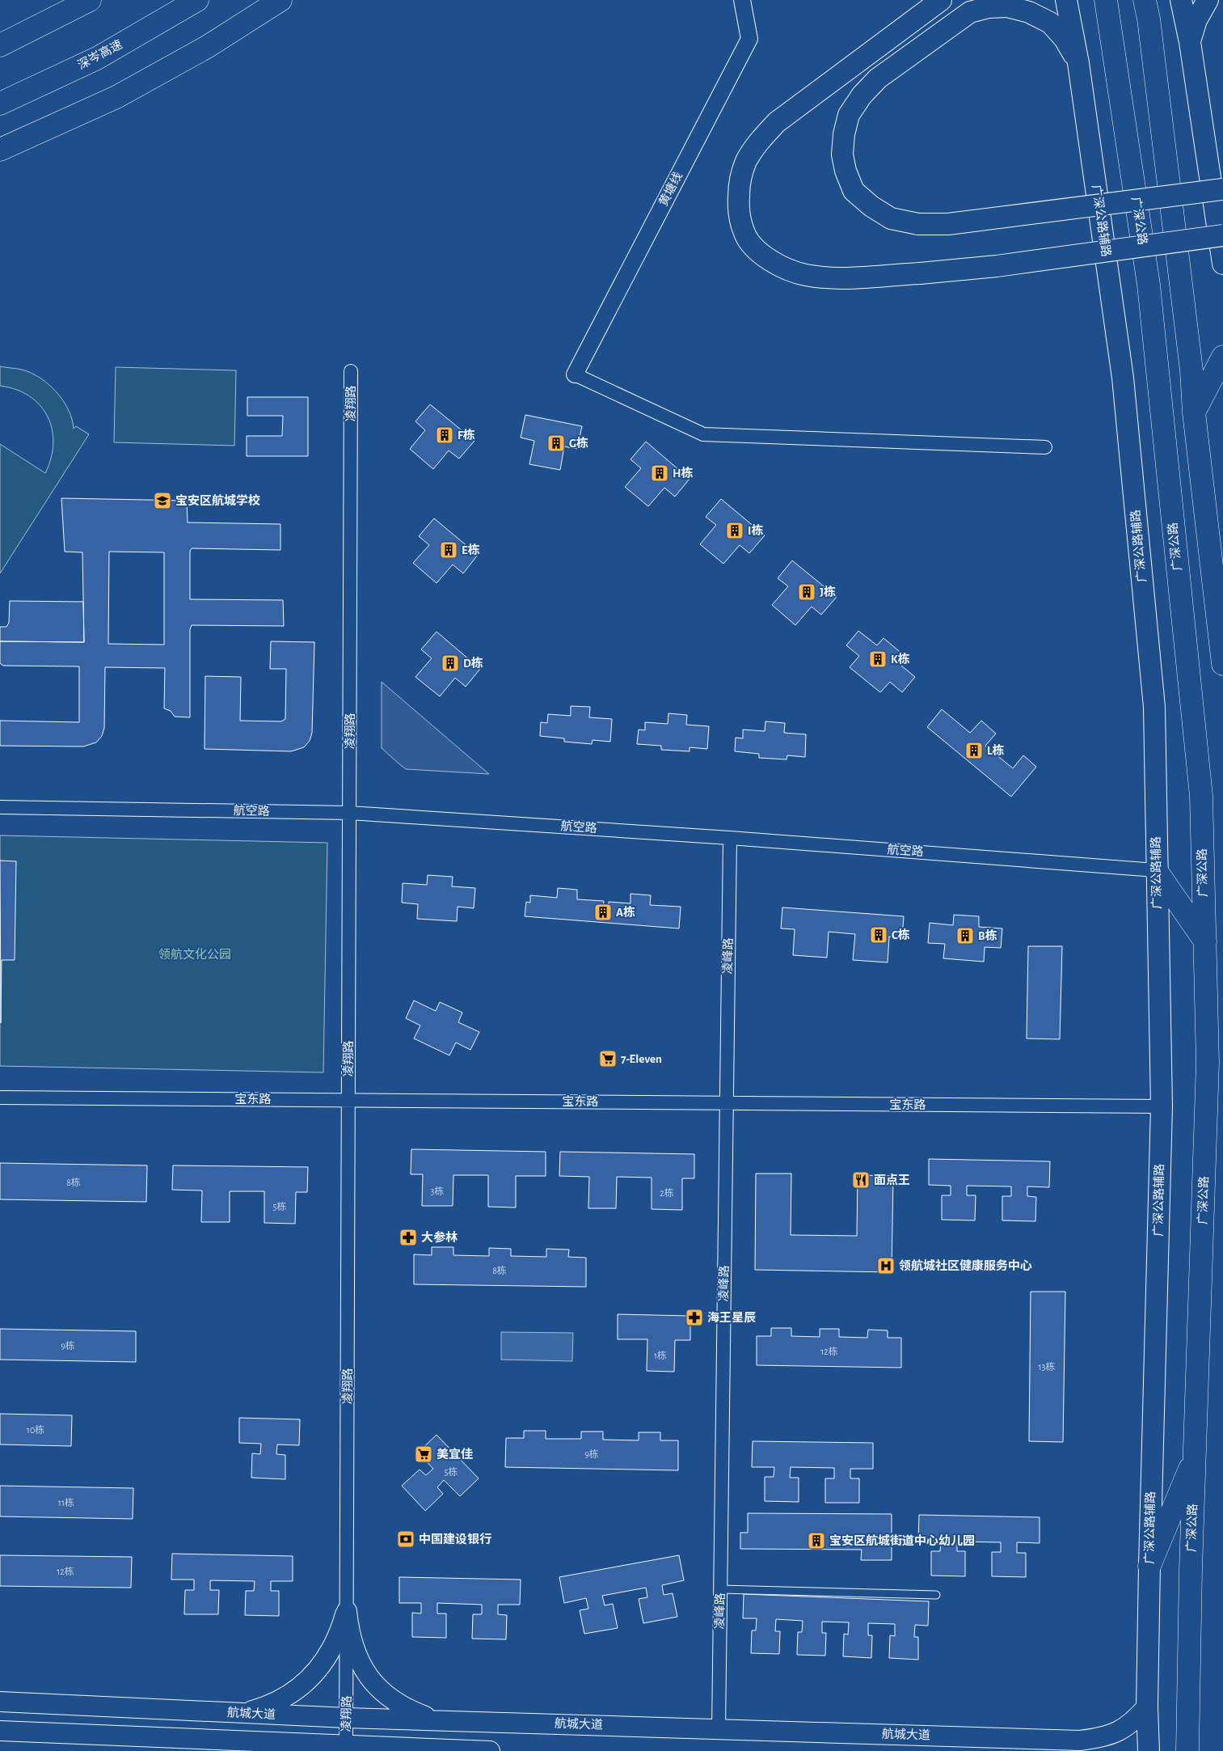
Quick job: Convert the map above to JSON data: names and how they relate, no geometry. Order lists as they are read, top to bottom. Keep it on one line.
{"streets":{"highway":["深岑高速","广深公路"],"main road":["广深公路辅路","航城大道"],"street":["黄塘线","凌翔路","航空路","凌峰路","宝东路"]},"crossings":[["广深公路辅路","航空路"],["广深公路辅路","宝东路"],["广深公路辅路","航城大道"],["凌翔路","航空路"],["凌翔路","宝东路"],["凌翔路","航城大道"],["航空路","凌峰路"],["凌峰路","宝东路"],["凌峰路","航城大道"]],"parks":["领航文化公园"],"places":{"building":["F栋","G栋","H栋","I栋","E栋","J栋","K栋","D栋","L栋","A栋","C栋","B栋","宝安区航城街道中心幼儿园"],"school or university":["宝安区航城学校"],"supermarket":["7-Eleven","美宜佳"],"restaurant":["面点王"],"pharmacy":["大参林","海王星辰"],"hospital":["领航城社区健康服务中心"],"bank":["中国建设银行"]},"house_numbers":["8栋","3栋","2栋","5栋","8栋","9栋","12栋","1栋","13栋","10栋","9栋","5栋","11栋","12栋"]}
